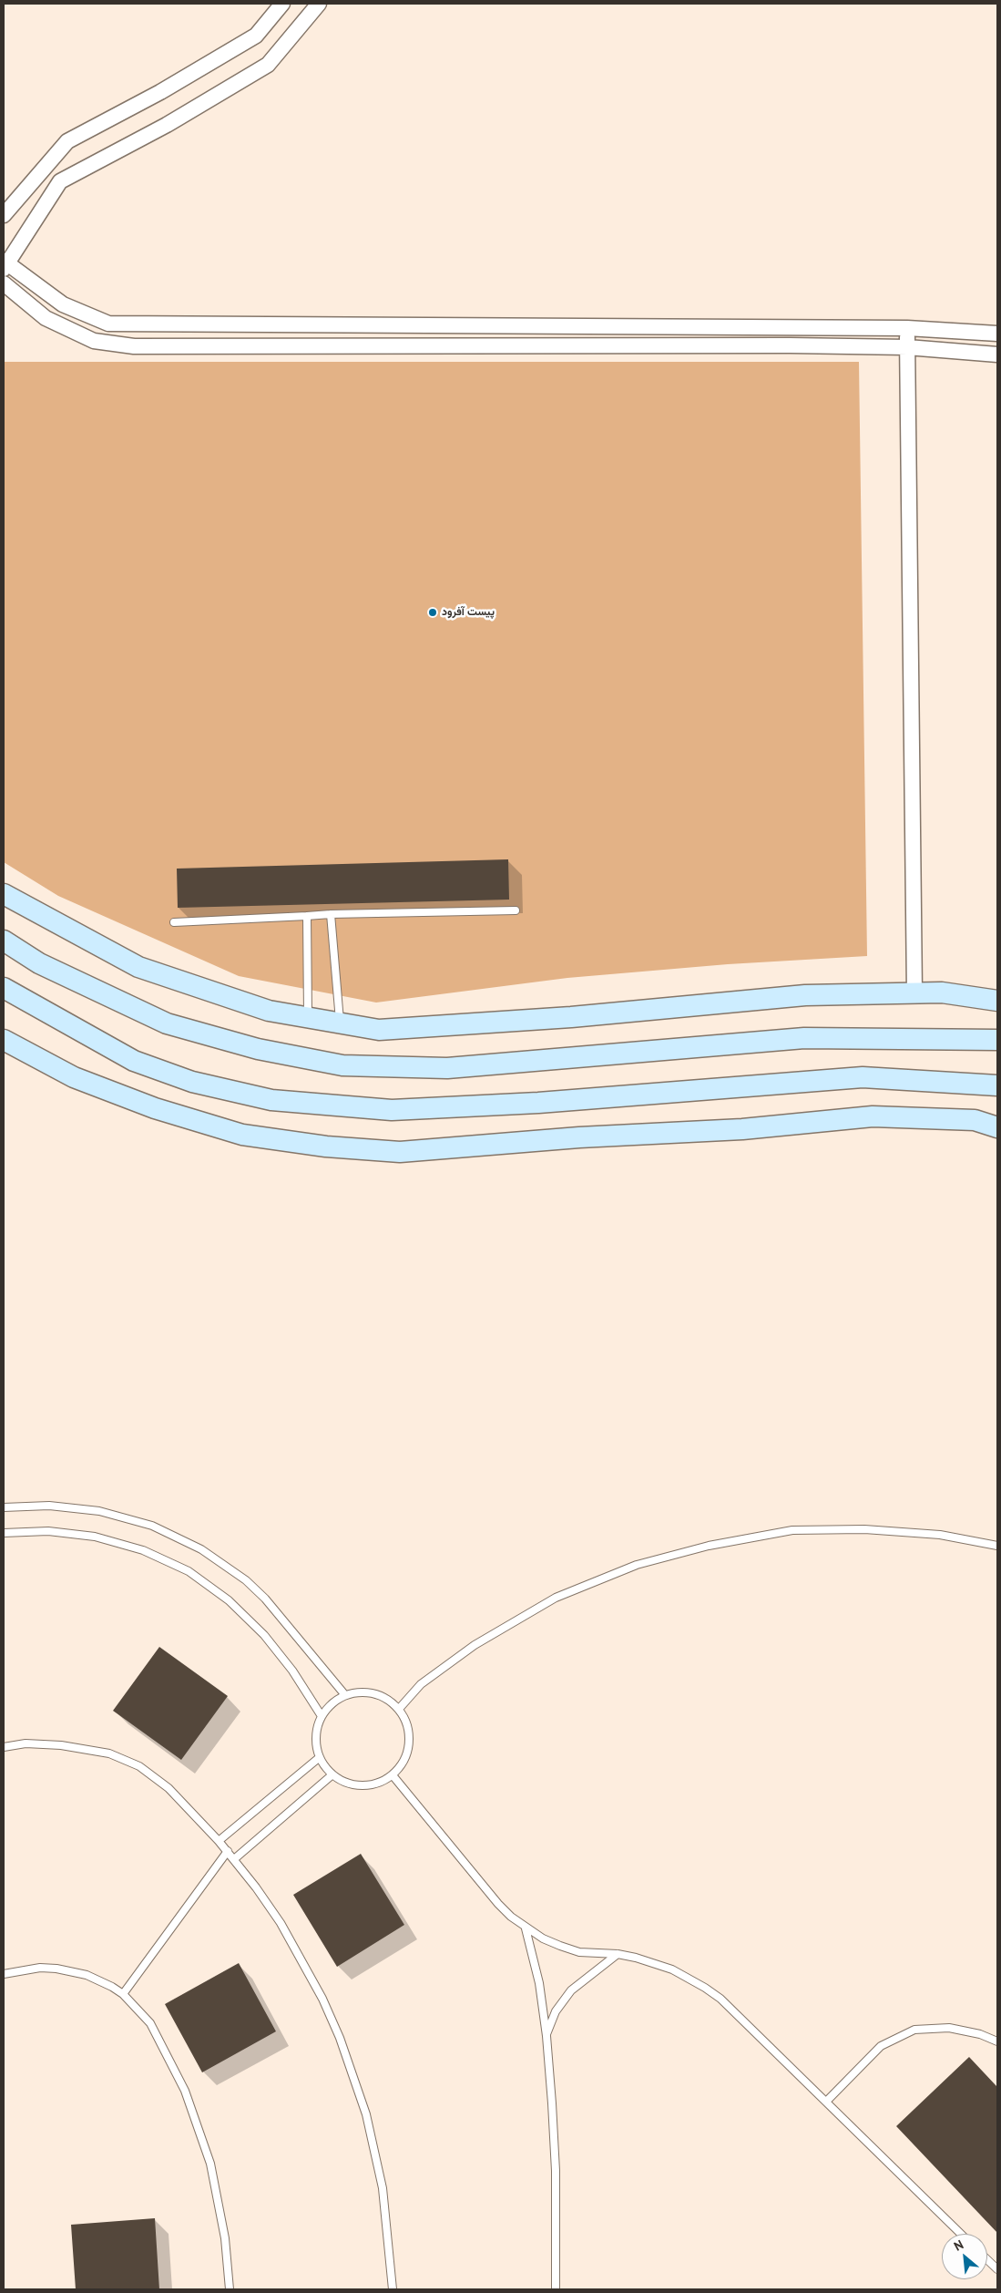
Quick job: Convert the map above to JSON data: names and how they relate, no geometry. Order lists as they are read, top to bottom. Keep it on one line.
{"places":["پیست آفرود"],"north":"top left"}
